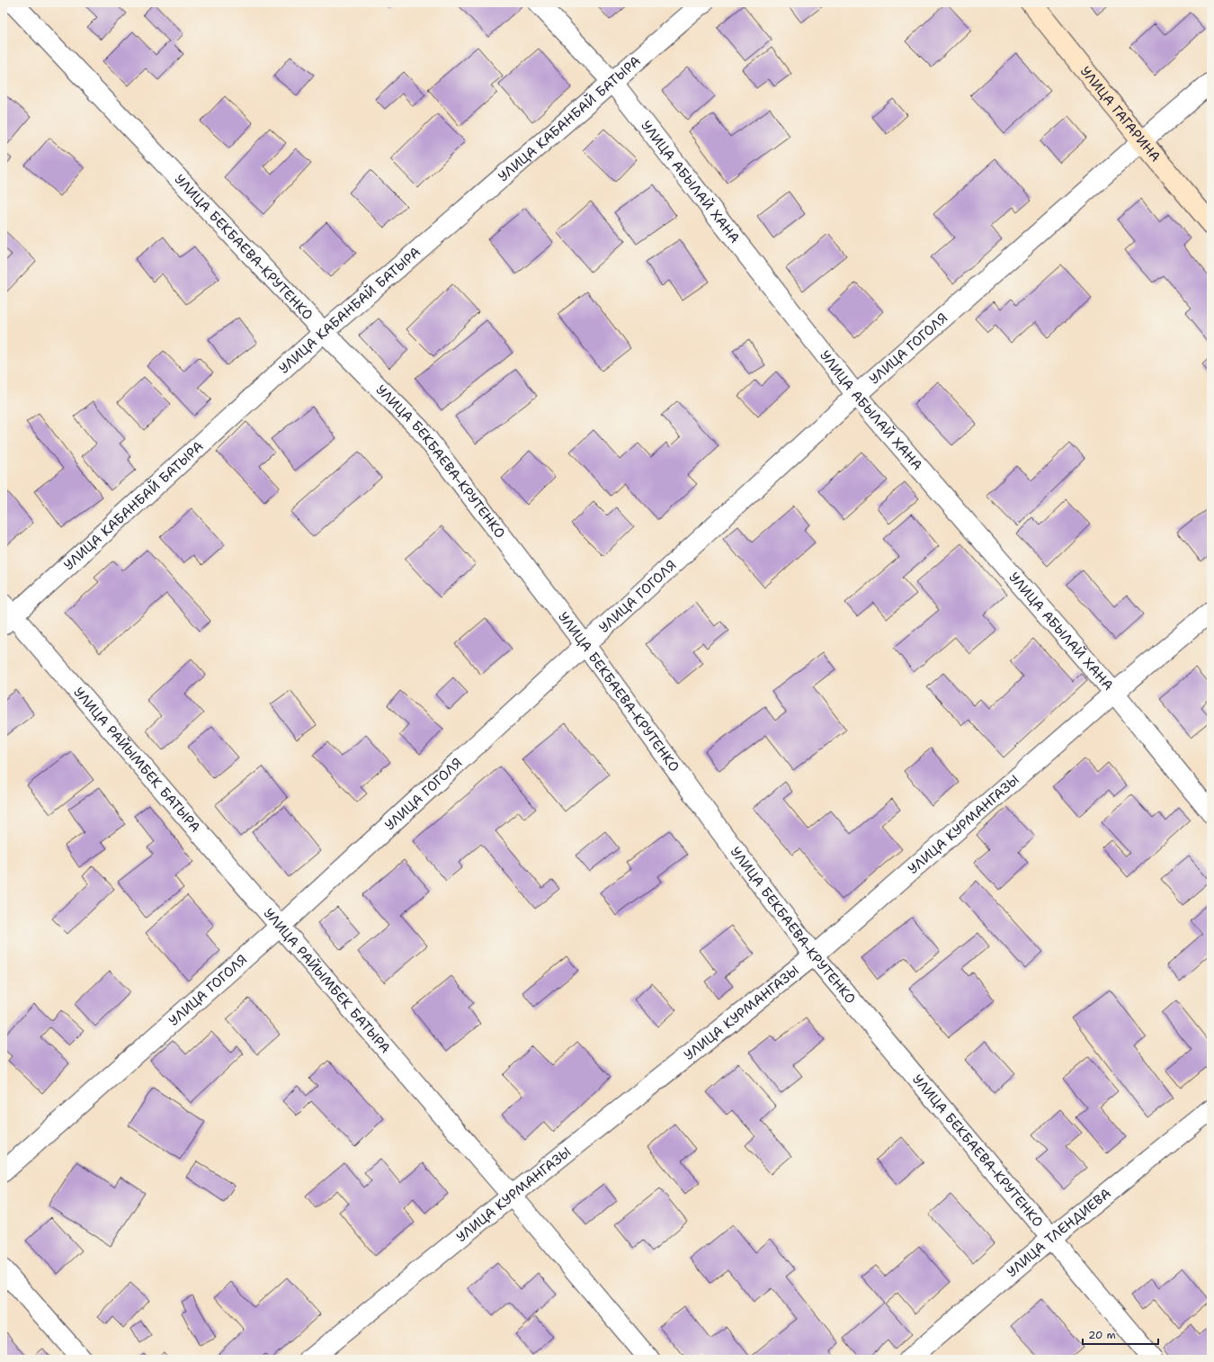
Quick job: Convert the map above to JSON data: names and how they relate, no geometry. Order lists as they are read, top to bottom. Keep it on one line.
{"streets":{"main road":["УЛИЦА ГАГАРИНА"],"street":["УЛИЦА КАБАНБАЙ БАТЫРА","УЛИЦА АБЫЛАЙ ХАНА","УЛИЦА БЕКБАЕВА-КРУТЕНКО","УЛИЦА ГОГОЛЯ","УЛИЦА РАЙЫМБЕК БАТЫРА","УЛИЦА КУРМАНГАЗЫ","УЛИЦА ТЛЕНДИЕВА"]},"crossings":[["УЛИЦА ГАГАРИНА","УЛИЦА ГОГОЛЯ"],["УЛИЦА КАБАНБАЙ БАТЫРА","УЛИЦА АБЫЛАЙ ХАНА"],["УЛИЦА КАБАНБАЙ БАТЫРА","УЛИЦА БЕКБАЕВА-КРУТЕНКО"],["УЛИЦА КАБАНБАЙ БАТЫРА","УЛИЦА РАЙЫМБЕК БАТЫРА"],["УЛИЦА АБЫЛАЙ ХАНА","УЛИЦА ГОГОЛЯ"],["УЛИЦА АБЫЛАЙ ХАНА","УЛИЦА КУРМАНГАЗЫ"],["УЛИЦА БЕКБАЕВА-КРУТЕНКО","УЛИЦА ГОГОЛЯ"],["УЛИЦА БЕКБАЕВА-КРУТЕНКО","УЛИЦА КУРМАНГАЗЫ"],["УЛИЦА БЕКБАЕВА-КРУТЕНКО","УЛИЦА ТЛЕНДИЕВА"],["УЛИЦА ГОГОЛЯ","УЛИЦА РАЙЫМБЕК БАТЫРА"],["УЛИЦА РАЙЫМБЕК БАТЫРА","УЛИЦА КУРМАНГАЗЫ"]],"scale_bar":"20 m"}
